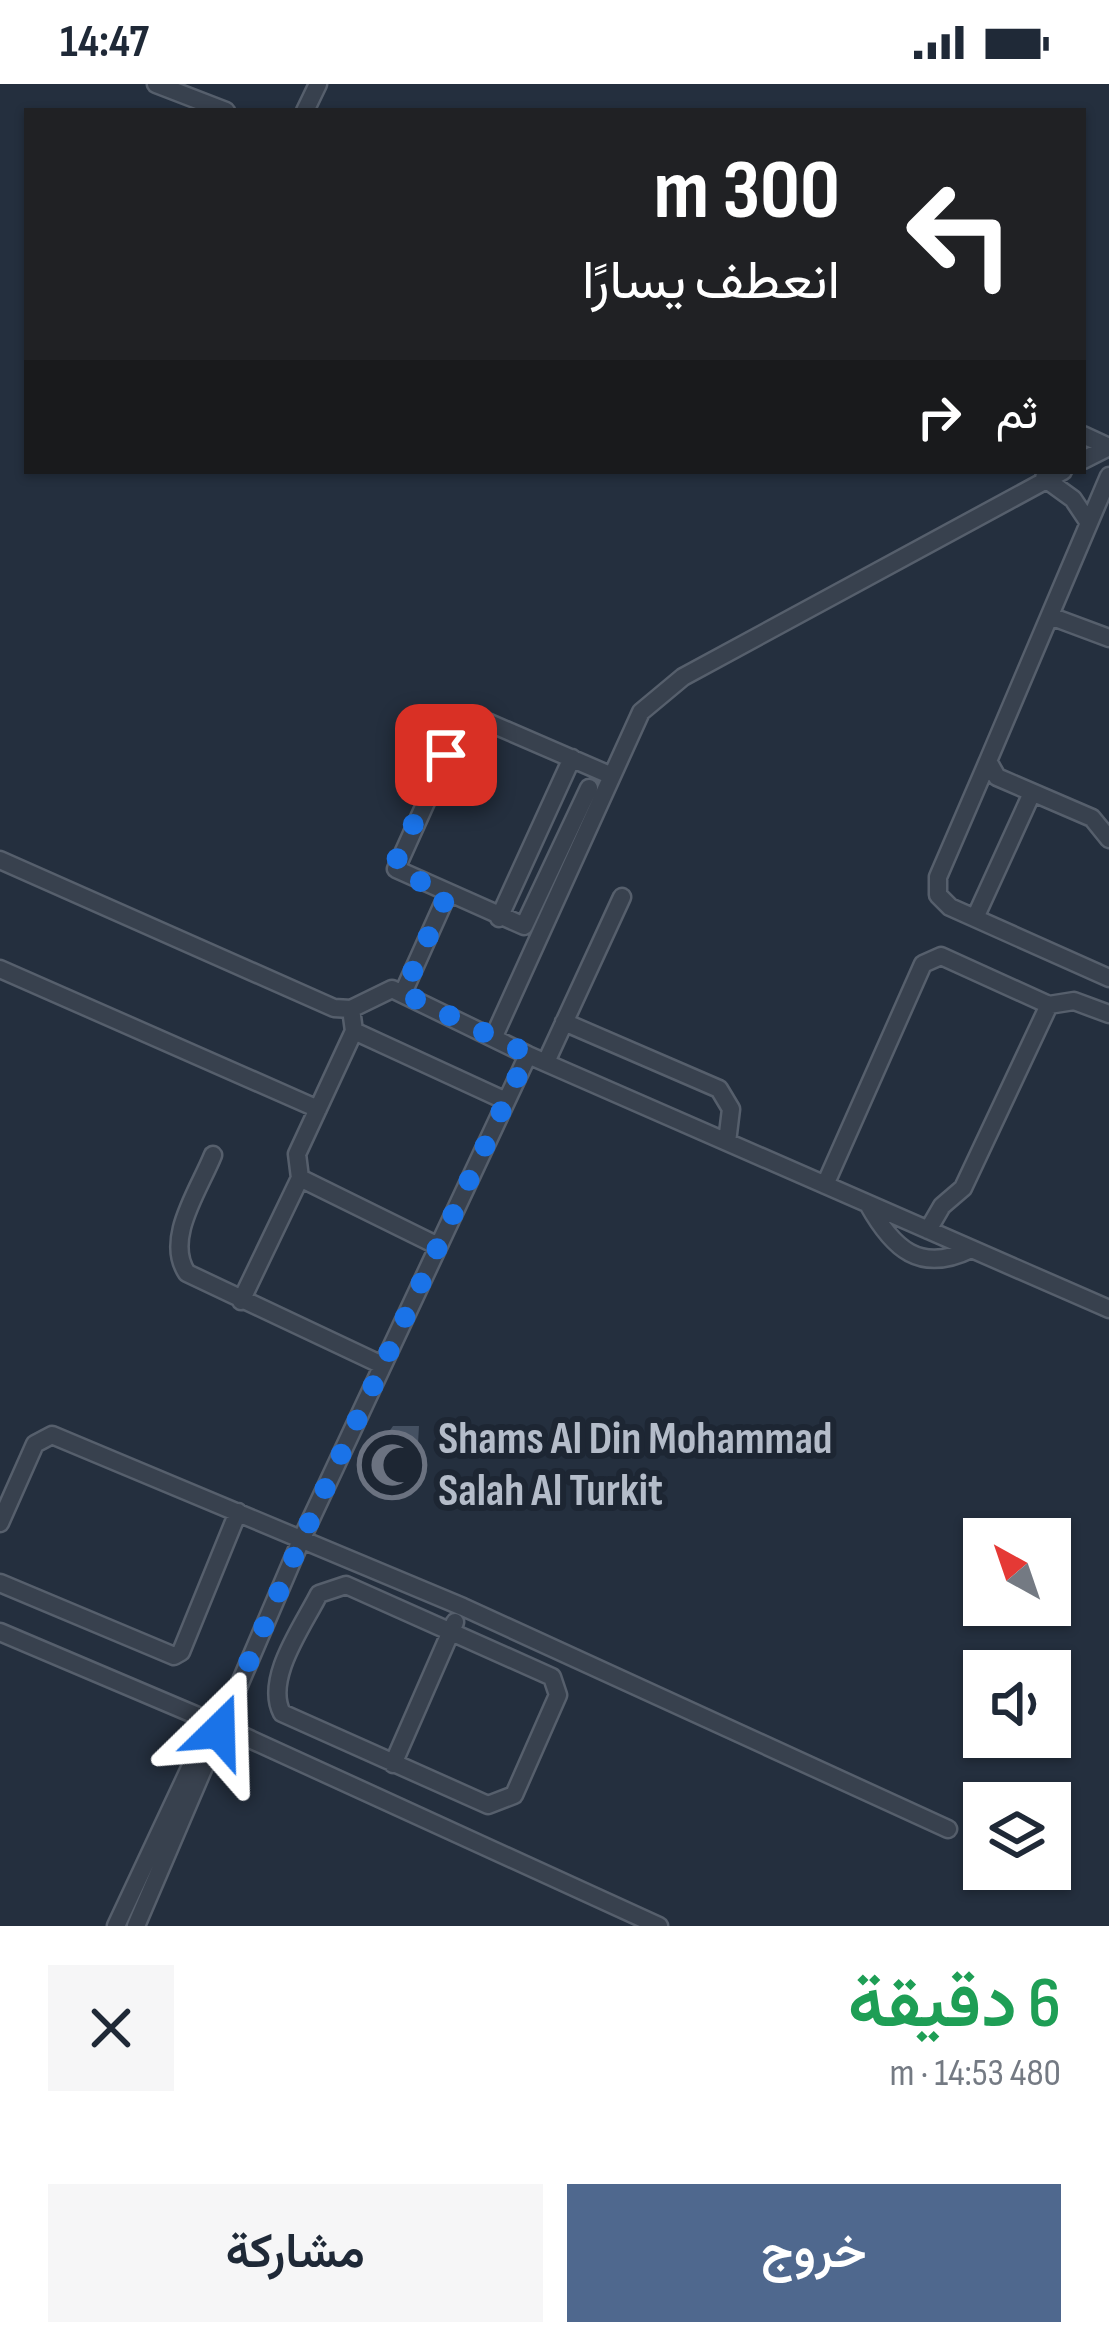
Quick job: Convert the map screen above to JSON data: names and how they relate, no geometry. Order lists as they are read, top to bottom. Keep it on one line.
{"places":{"mosque":["Shams Al Din Mohammad Salah Al Turkit"]},"north":"top left","page":{"status":"14:47","turn":["300 m","انعطف يسارًا"],"then":"ثم","heading":["6 دقيقة","480 m · 14:53"],"buttons":["خروج","مشاركة"]}}
